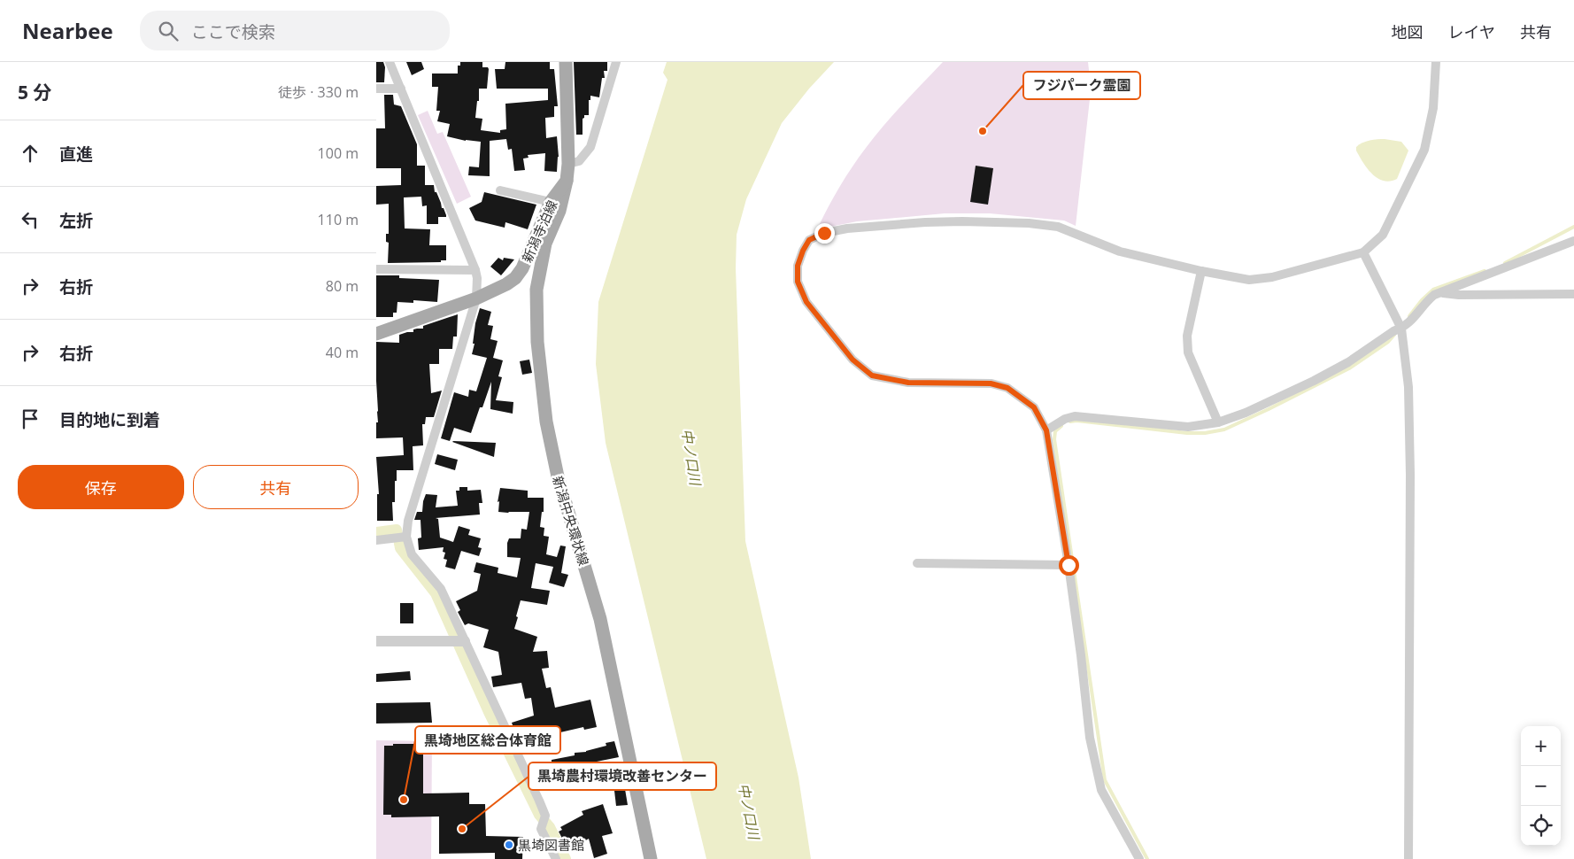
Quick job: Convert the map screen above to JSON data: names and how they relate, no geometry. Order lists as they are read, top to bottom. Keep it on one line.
{"streets":{"main road":["新潟寺泊線","新潟中央環状線"]},"crossings":[["新潟寺泊線","新潟中央環状線"]],"water":["中ノ口川"],"places":["フジパーク霊園","黒埼地区総合体育館","黒埼農村環境改善センター","黒埼図書館"],"page":{"header":"Nearbee","search":"ここで検索","nav":["地図","レイヤ","共有"],"heading":["5 分","徒歩 · 330 m"],"list":[["直進","100 m"],["左折","110 m"],["右折","80 m"],["右折","40 m"],"目的地に到着"],"buttons":["保存","共有"],"map_buttons":["+","−"]}}
